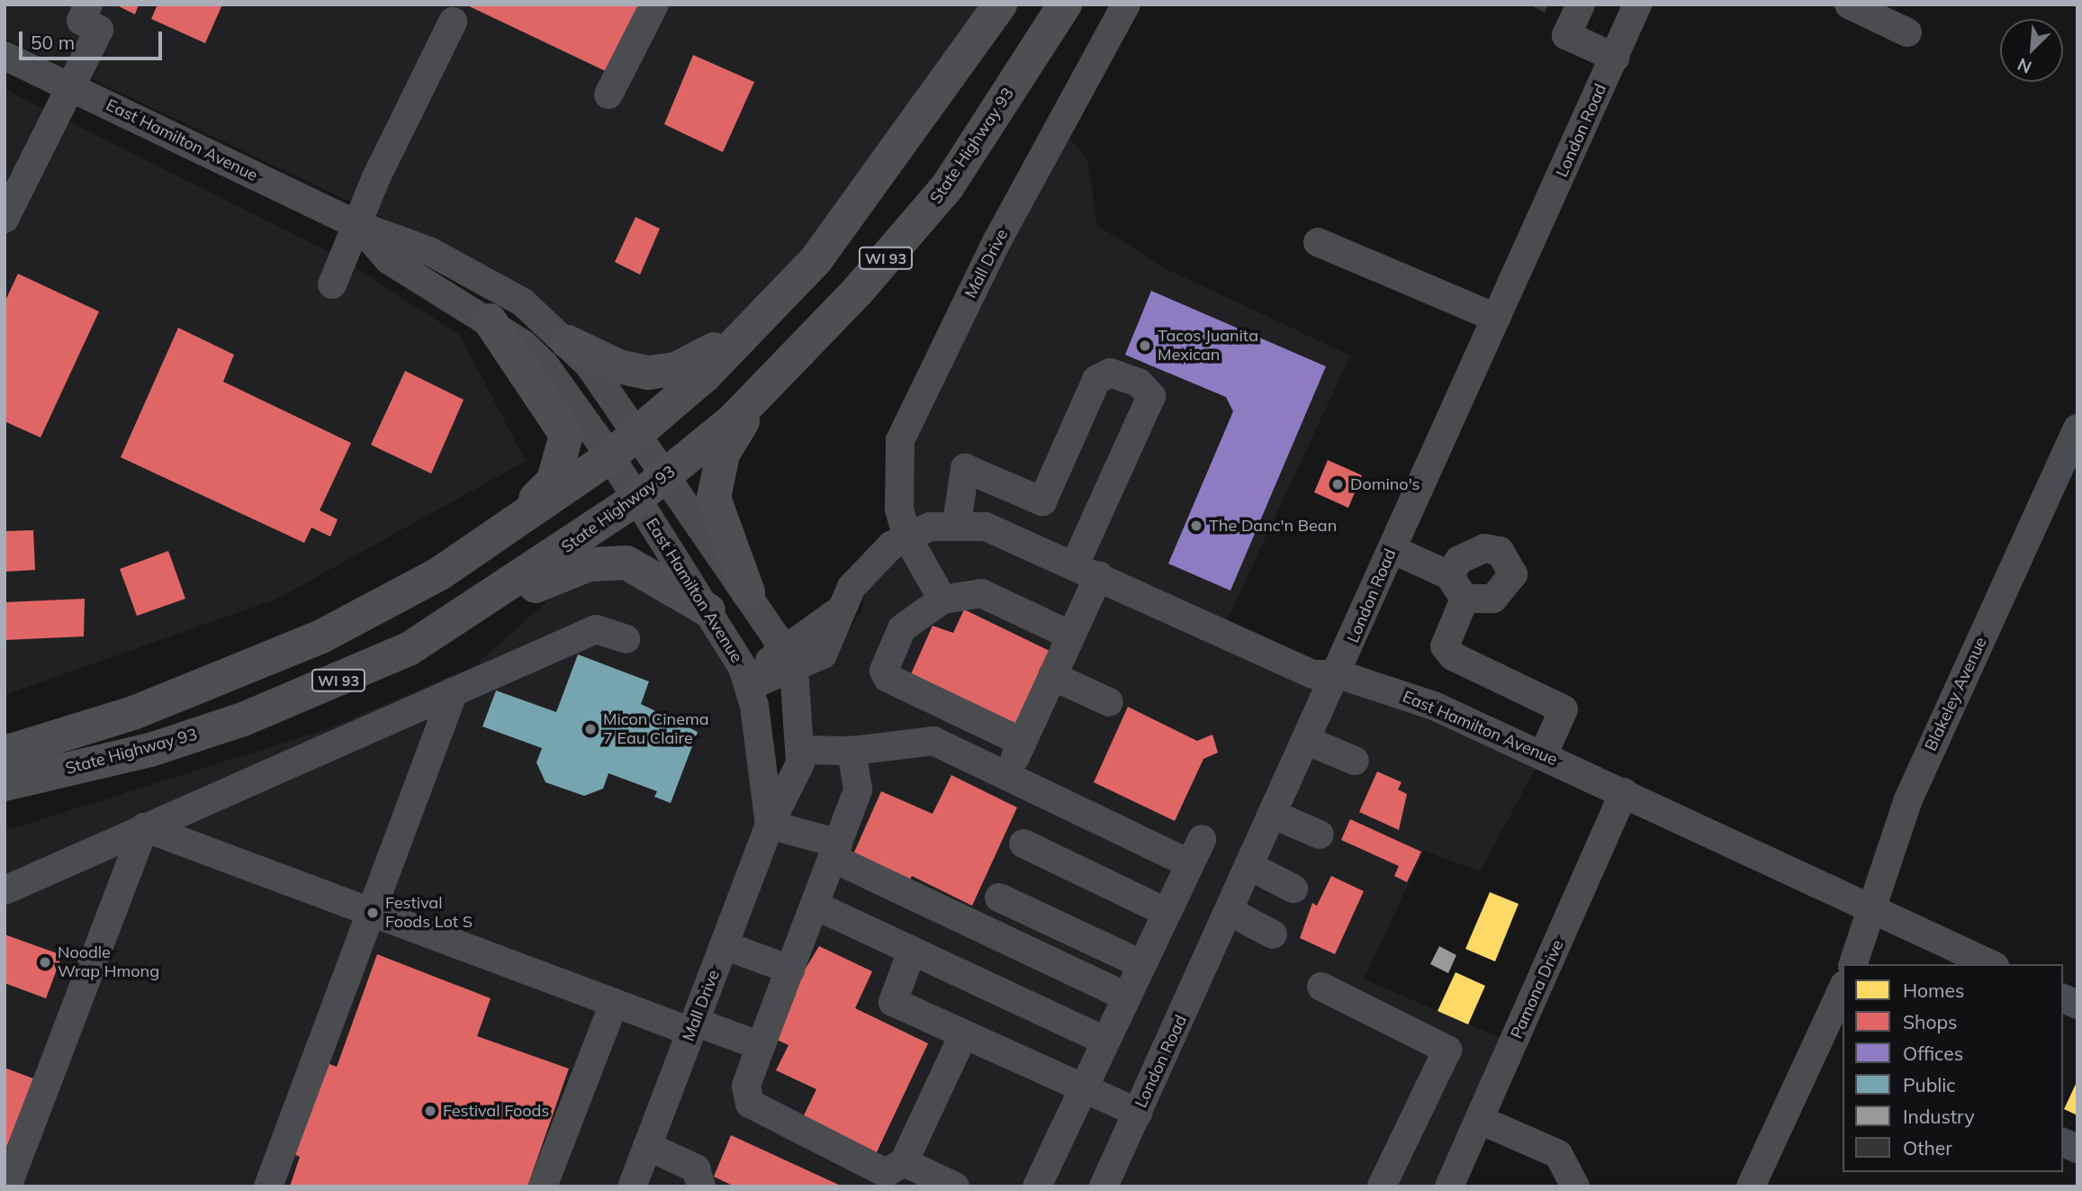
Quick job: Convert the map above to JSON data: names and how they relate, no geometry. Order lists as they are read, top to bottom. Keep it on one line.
{"streets":{"main road":["State Highway 93","WI 93"],"street":["London Road","East Hamilton Avenue","Mall Drive","Blakeley Avenue","Pamona Drive"]},"crossings":[["London Road","East Hamilton Avenue"],["East Hamilton Avenue","State Highway 93"],["East Hamilton Avenue","Mall Drive"],["East Hamilton Avenue","Blakeley Avenue"],["East Hamilton Avenue","Pamona Drive"]],"places":["Tacos Juanita Mexican","Domino's","The Danc'n Bean","Micon Cinema 7 Eau Claire","Festival Foods Lot S","Noodle Wrap Hmong","Festival Foods"],"legend":["Homes","Shops","Offices","Public","Industry","Other"],"scale_bar":"50 m","north":"bottom left"}
